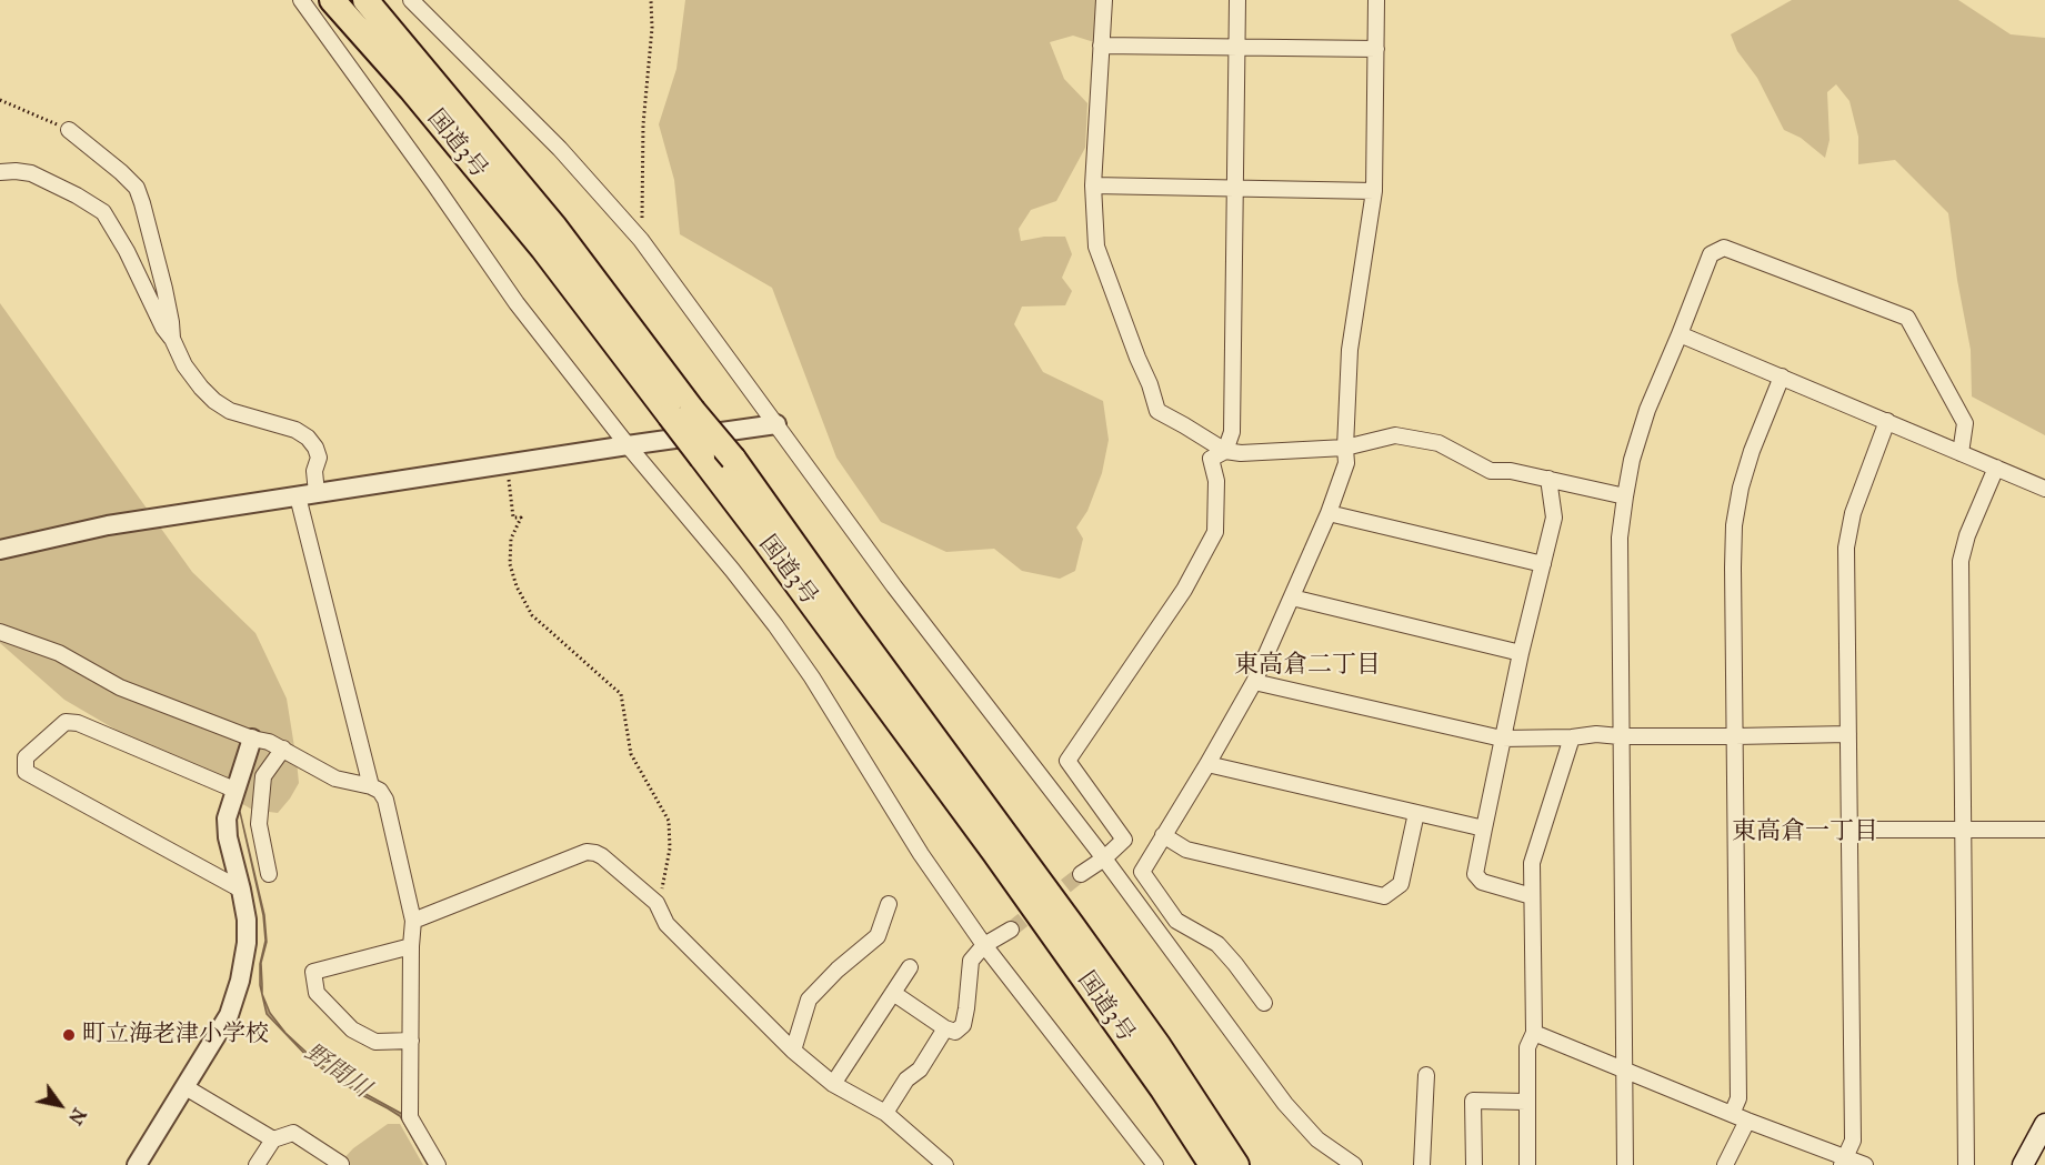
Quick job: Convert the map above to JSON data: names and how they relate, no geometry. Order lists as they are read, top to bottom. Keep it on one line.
{"streets":{"highway":["国道3号"]},"districts":["東高倉二丁目","東高倉一丁目"],"water":["野間川"],"places":["町立海老津小学校"],"north":"bottom right"}
